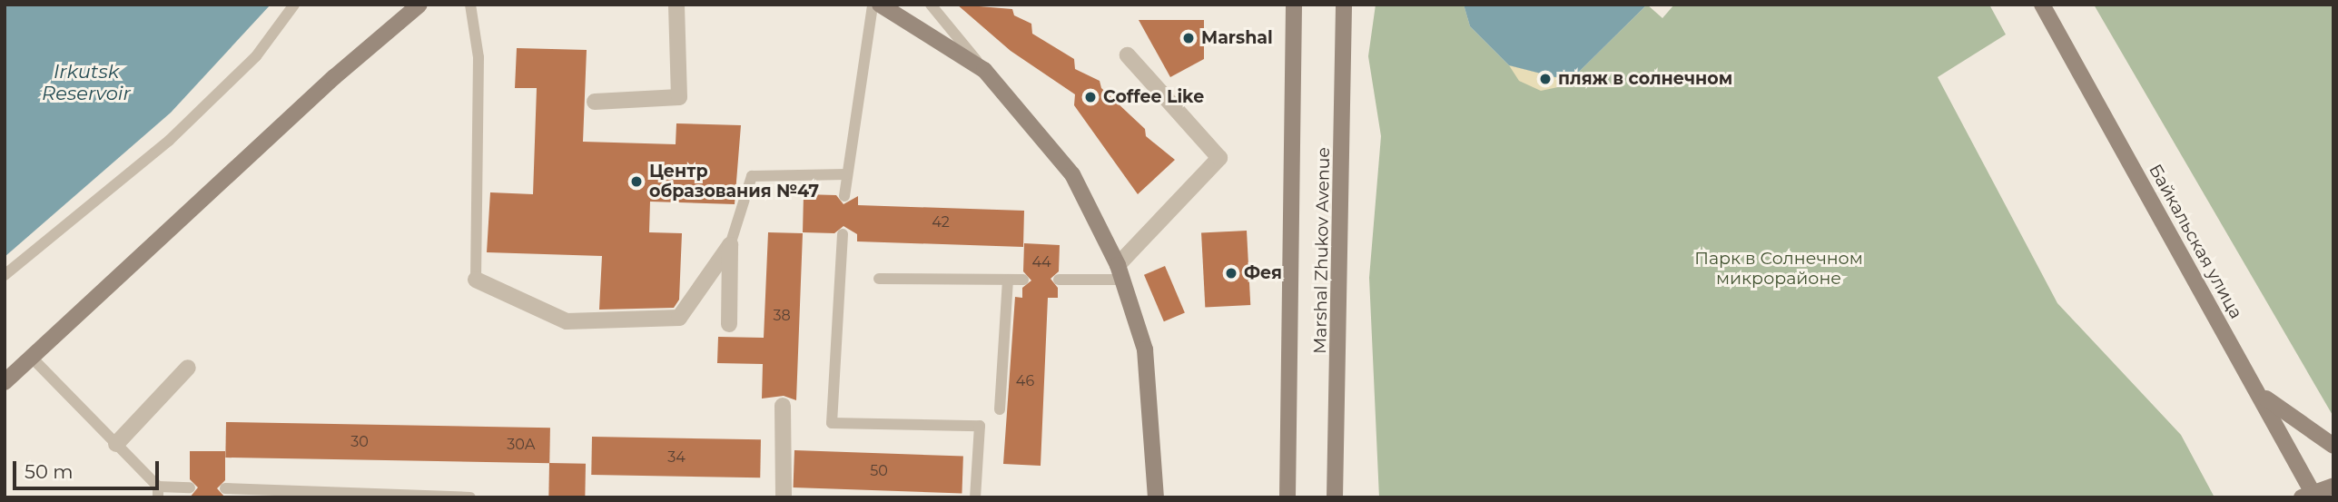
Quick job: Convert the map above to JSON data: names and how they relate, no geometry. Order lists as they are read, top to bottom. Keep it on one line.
{"streets":{"main road":["Байкальская улица","Marshal Zhukov Avenue"]},"water":["Irkutsk Reservoir"],"parks":["Парк в Солнечном микрорайоне"],"places":["Marshal","пляж в солнечном","Coffee Like","Центр образования №47","Фея"],"house_numbers":["42","44","38","46","30","30А","34","50"],"scale_bar":"50 m"}
